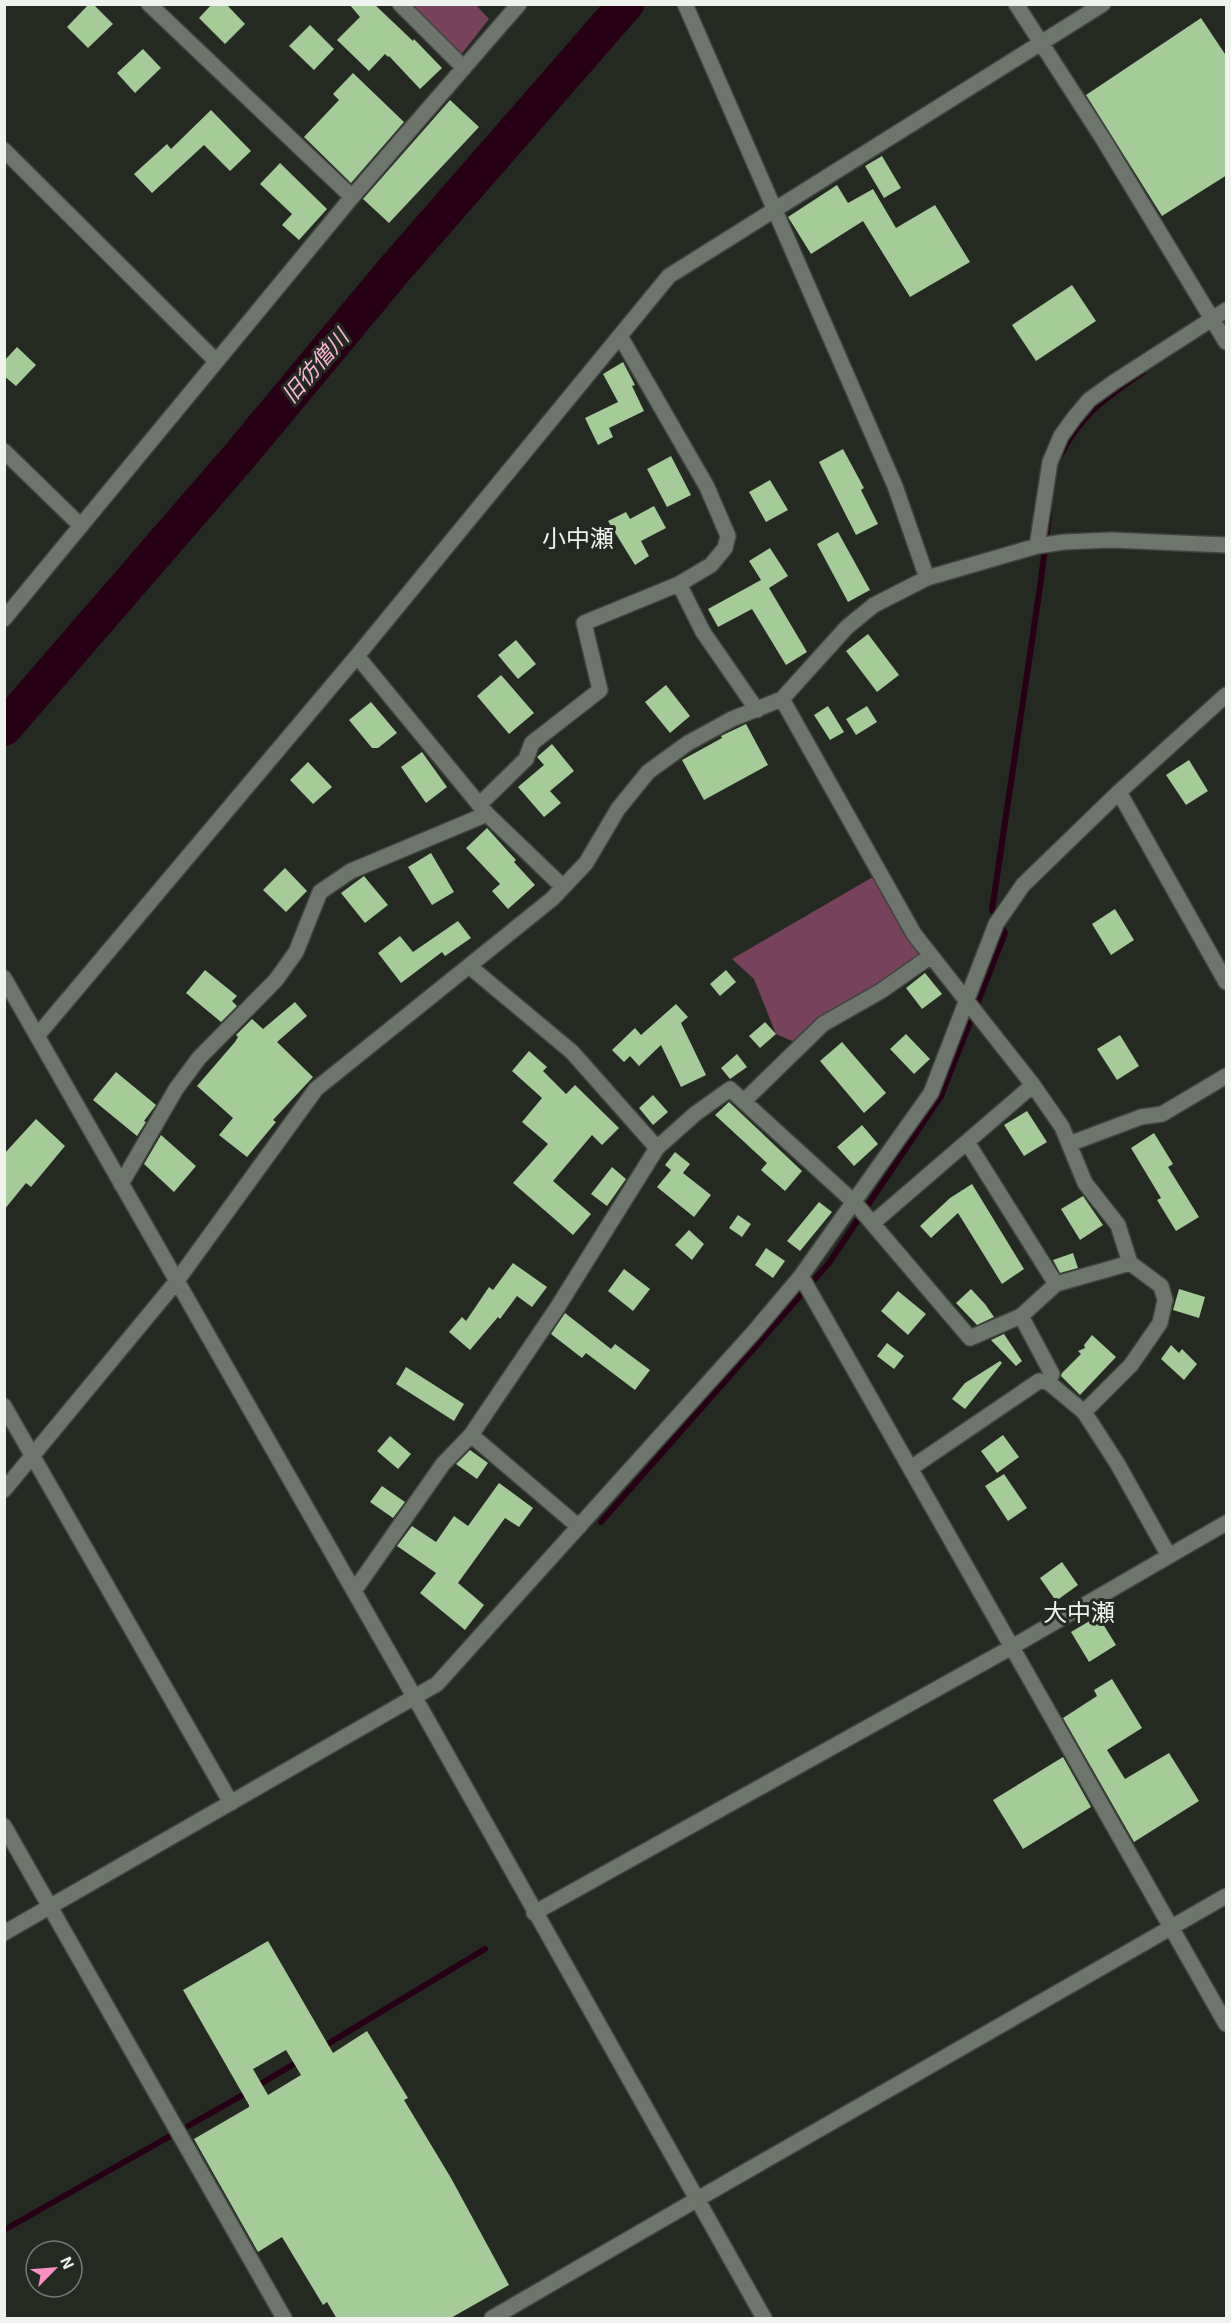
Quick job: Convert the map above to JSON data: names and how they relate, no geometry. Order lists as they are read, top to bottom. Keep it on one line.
{"districts":["小中瀬","大中瀬"],"water":["旧彷僧川"],"north":"top right"}
